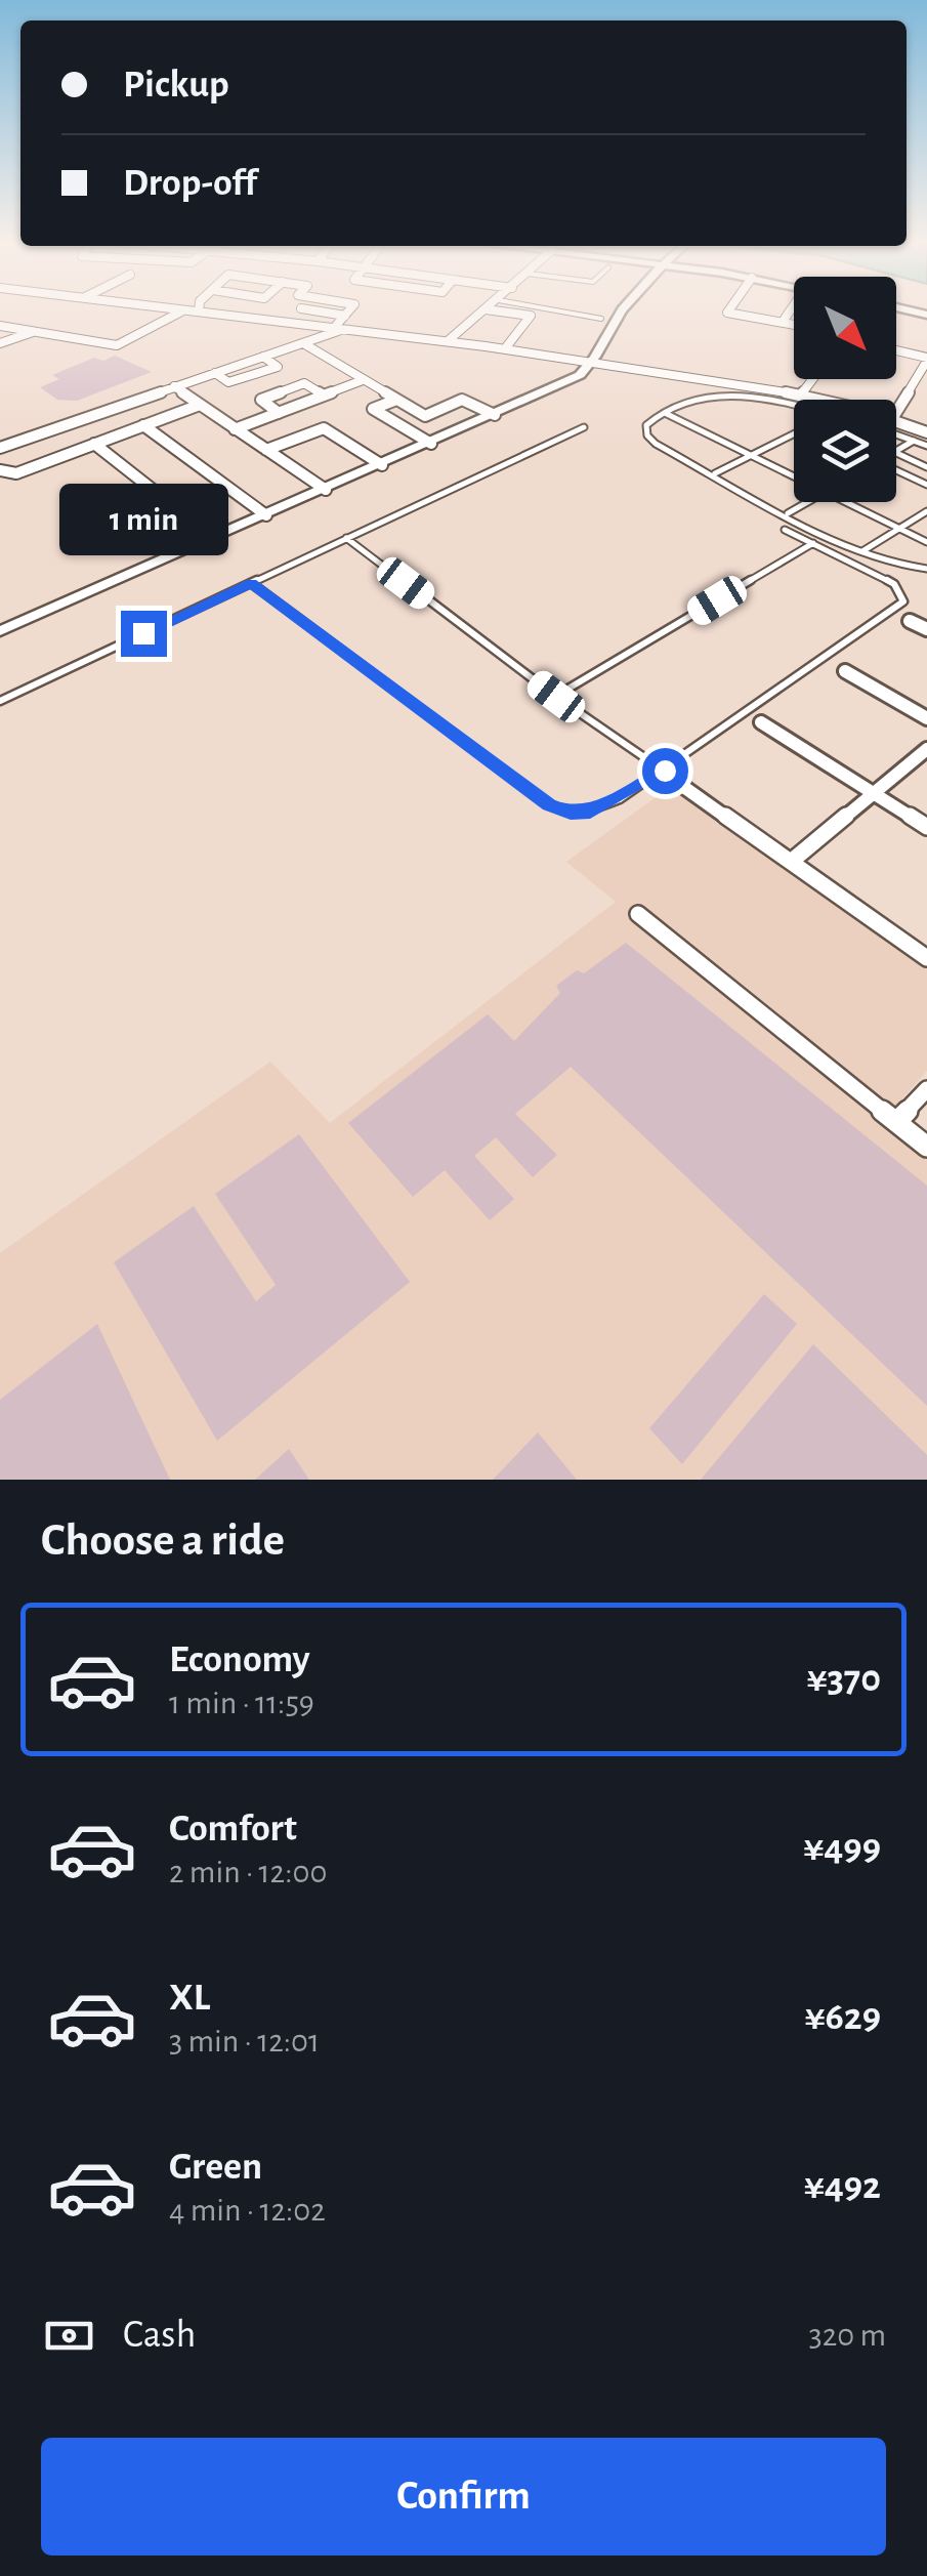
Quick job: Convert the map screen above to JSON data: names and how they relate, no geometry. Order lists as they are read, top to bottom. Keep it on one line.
{"north":"bottom right","page":{"banner":["Pickup","Drop-off"],"bubble":"1 min","heading":"Choose a ride","list":[{"name":"Economy","note":"1 min · 11:59","value":"¥370"},{"name":"Comfort","note":"2 min · 12:00","value":"¥499"},{"name":"XL","note":"3 min · 12:01","value":"¥629"},{"name":"Green","note":"4 min · 12:02","value":"¥492"}],"pay":["Cash","320 m"],"buttons":"Confirm"}}
